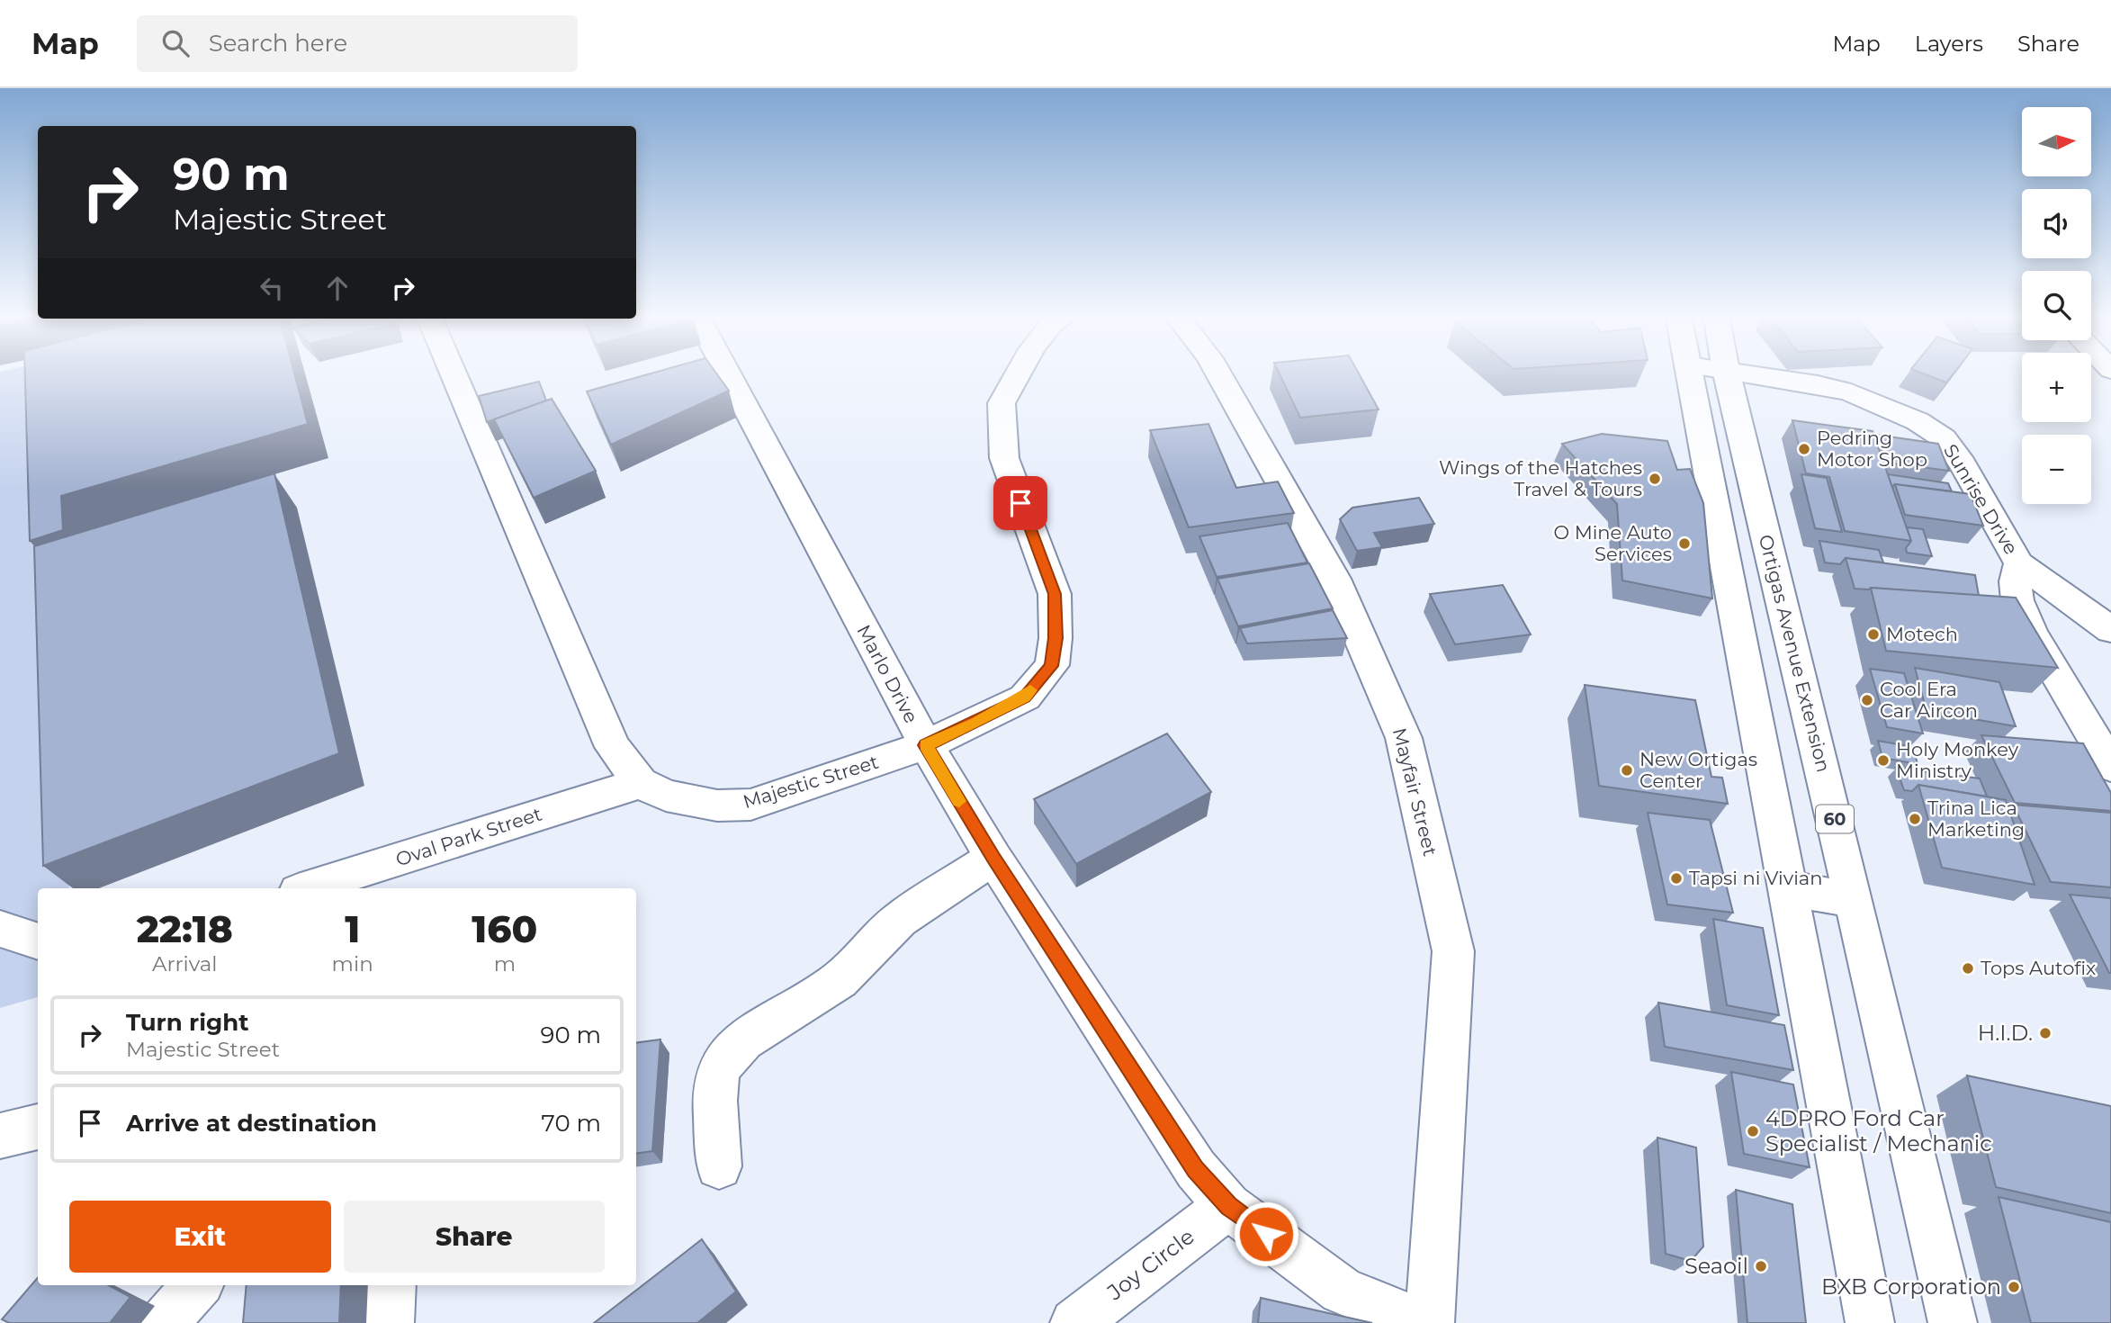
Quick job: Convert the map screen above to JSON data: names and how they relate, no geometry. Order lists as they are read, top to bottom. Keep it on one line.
{"streets":{"street":["Sunrise Drive","Ortigas Avenue Extension","Marlo Drive","Majestic Street","Mayfair Street","60","Oval Park Street","Joy Circle"]},"crossings":[["Marlo Drive","Majestic Street"],["Marlo Drive","Joy Circle"],["Majestic Street","Oval Park Street"]],"places":["Pedring Motor Shop","Wings of the Hatches Travel & Tours","O Mine Auto Services","Motech","Cool Era Car Aircon","Holy Monkey Ministry","New Ortigas Center","Trina Lica Marketing","Tapsi ni Vivian","Tops Autofix","H.I.D.","4DPRO Ford Car Specialist / Mechanic","Seaoil","BXB Corporation"],"north":"right","page":{"header":"Map","search":"Search here","nav":["Map","Layers","Share"],"map_buttons":["+","−"],"turn":["90 m","Majestic Street"],"eta":["22:18","Arrival","1","min","160","m"],"list":[{"name":"Turn right","note":"Majestic Street","value":"90 m"},{"name":"Arrive at destination","value":"70 m"}],"buttons":["Exit","Share"]}}
